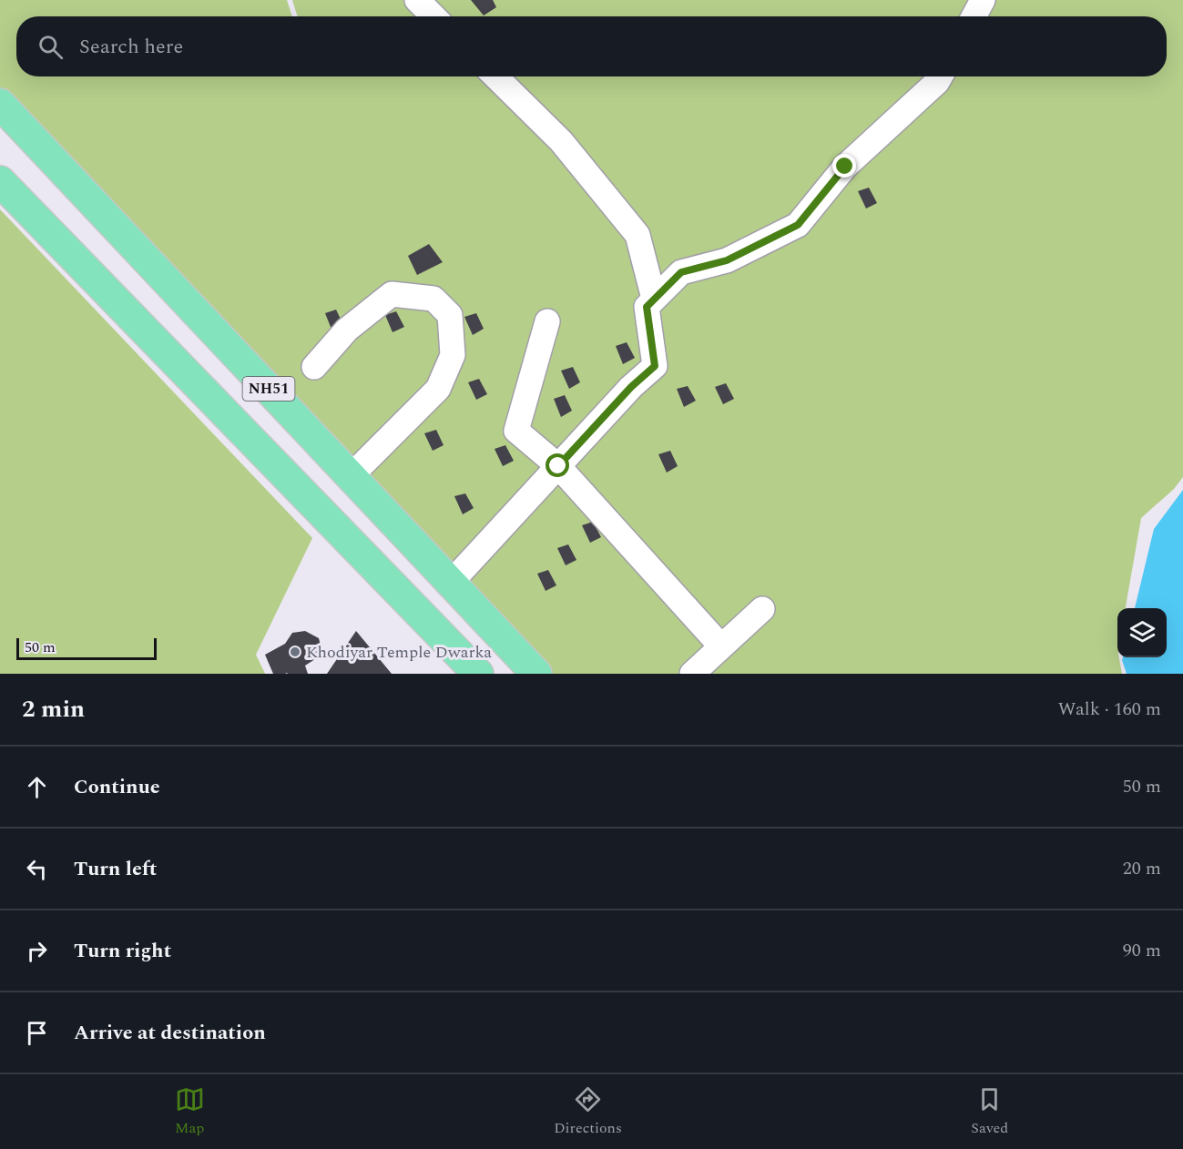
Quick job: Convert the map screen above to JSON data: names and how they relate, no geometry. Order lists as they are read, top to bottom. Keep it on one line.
{"streets":{"highway":["NH51"]},"places":["Khodiyar Temple Dwarka"],"scale_bar":"50 m","page":{"search":"Search here","scale":"50 m","heading":["2 min","Walk · 160 m"],"list":[["Continue","50 m"],["Turn left","20 m"],["Turn right","90 m"],"Arrive at destination"],"nav":["Map","Directions","Saved"]}}
